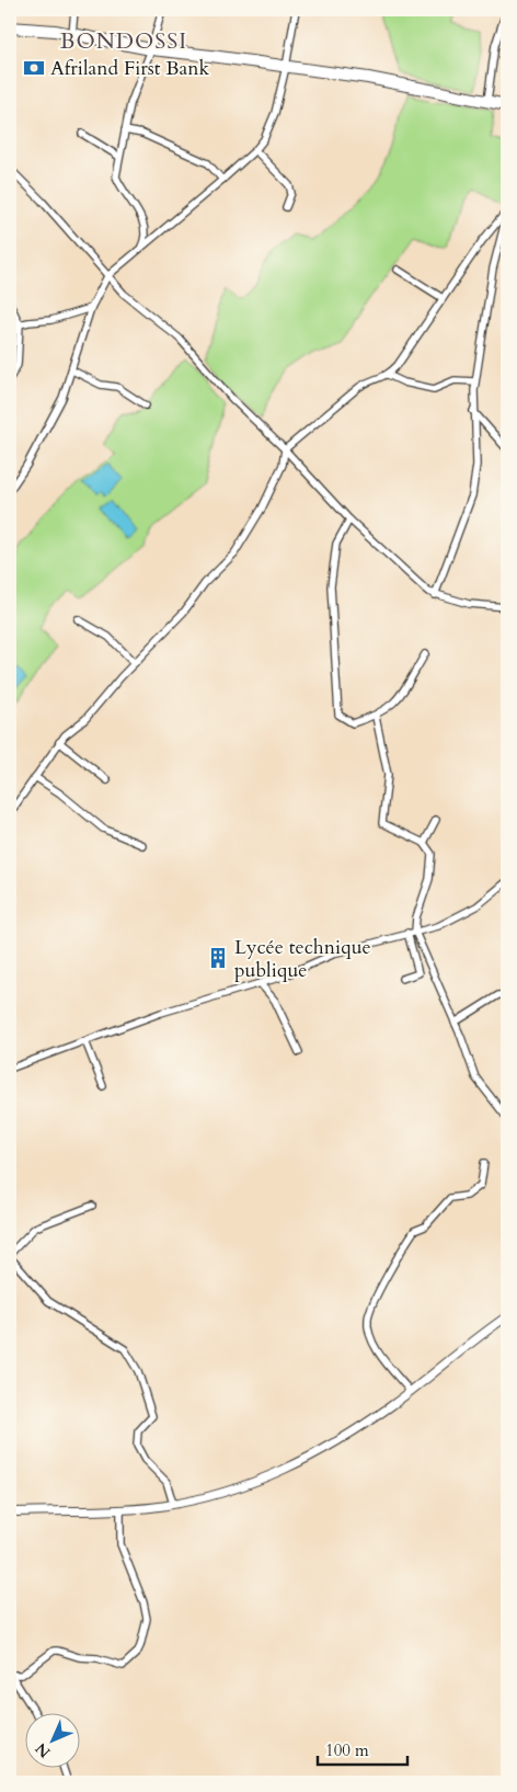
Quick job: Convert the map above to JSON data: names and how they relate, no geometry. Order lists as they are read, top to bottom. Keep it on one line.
{"districts":["BONDOSSI"],"places":{"bank":["Afriland First Bank"],"building":["Lycée technique publique"]},"scale_bar":"100 m","north":"bottom left"}
